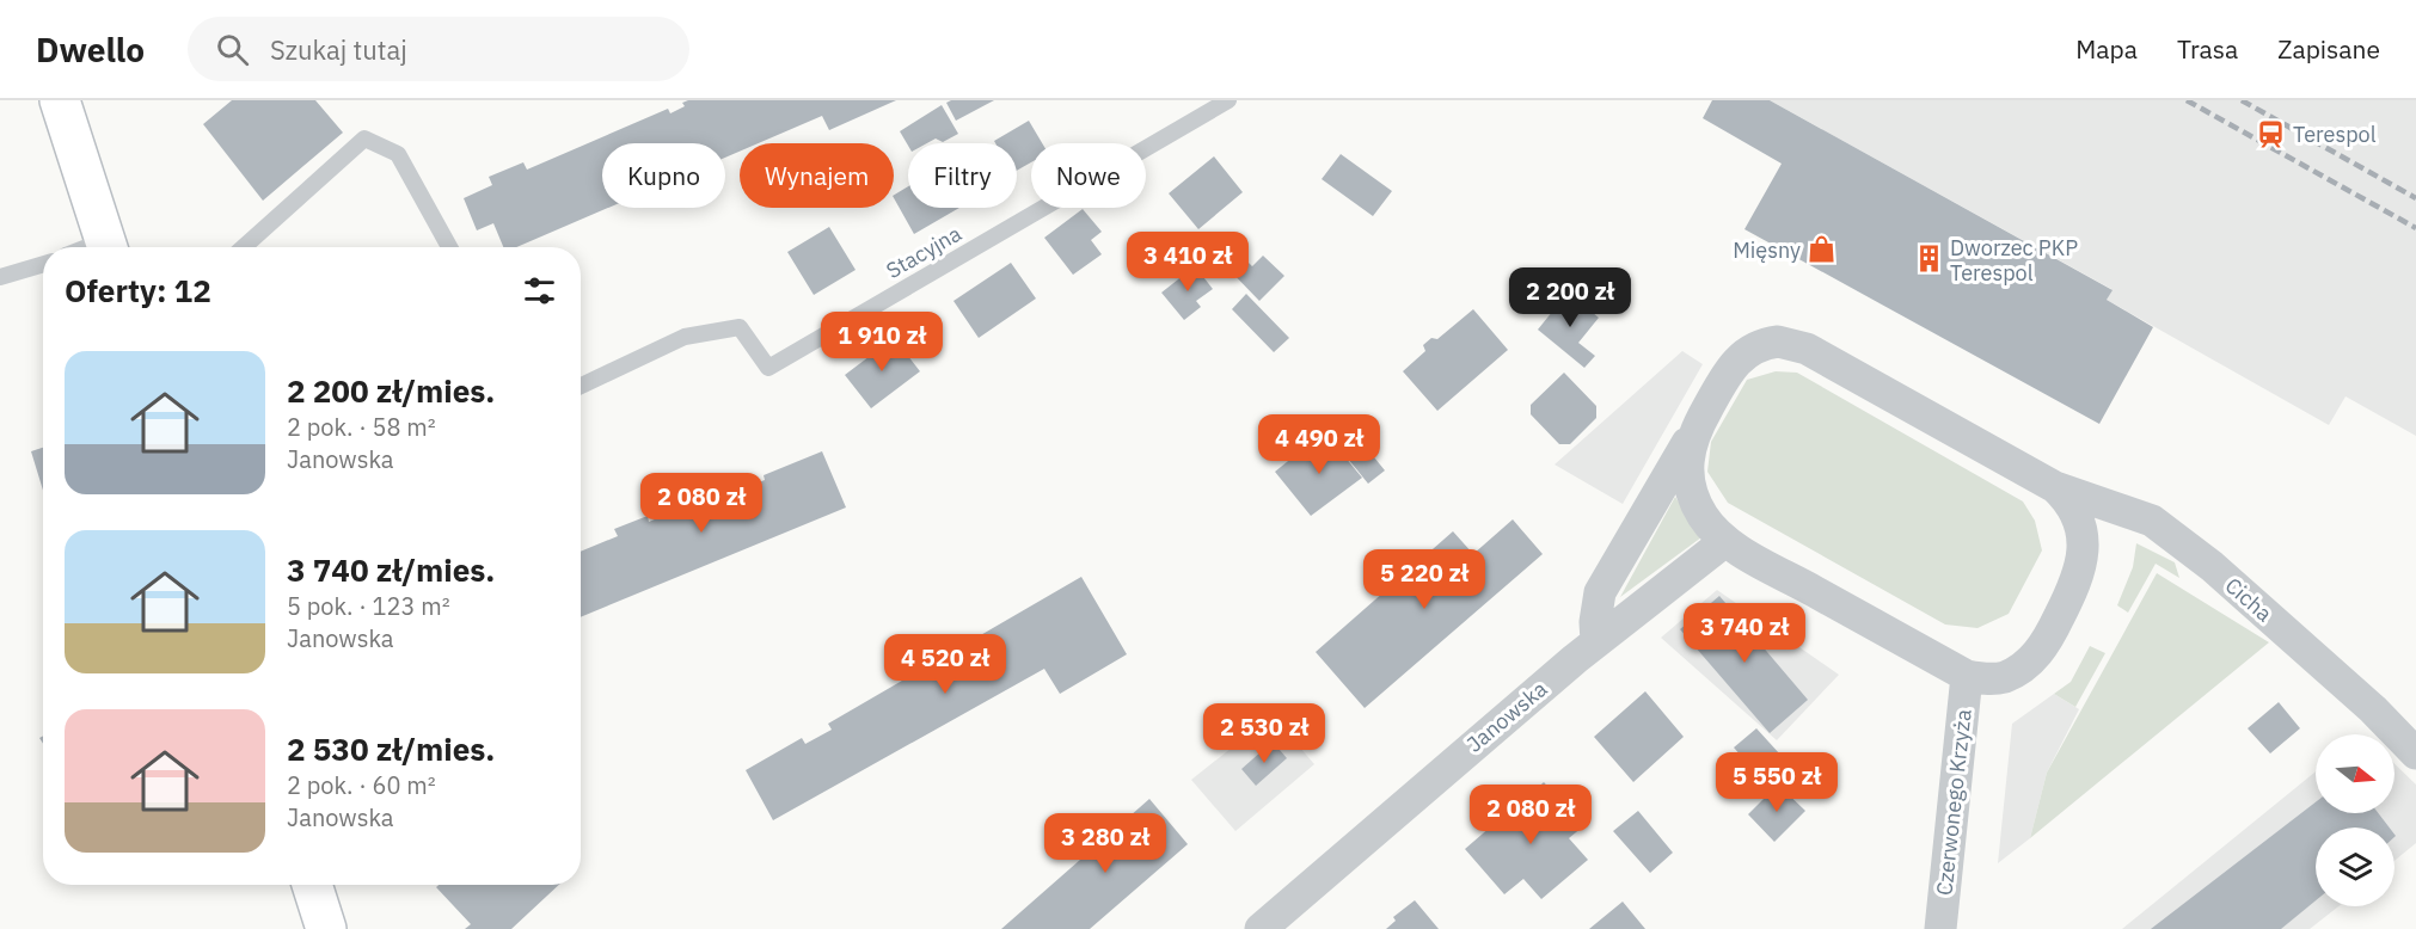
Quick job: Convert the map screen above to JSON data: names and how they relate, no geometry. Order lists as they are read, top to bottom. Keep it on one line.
{"streets":{"street":["Cicha","Janowska","Czerwonego Krzyża"],"lane":["Stacyjna"]},"crossings":[["Cicha","Janowska"]],"places":{"station":["Terespol"],"shop":["Mięsny"],"building":["Dworzec PKP Terespol"]},"north":"right","page":{"header":"Dwello","search":"Szukaj tutaj","nav":["Mapa","Trasa","Zapisane"],"chip":["Kupno","Wynajem","Filtry","Nowe"],"price":["3 410 zł","2 200 zł","1 910 zł","4 490 zł","2 080 zł","5 220 zł","3 740 zł","4 520 zł","2 530 zł","5 550 zł","2 080 zł","3 280 zł"],"heading":"Oferty: 12","list":[{"name":"2 200 zł/mies.","note":"2 pok. · 58 m² · Janowska"},{"name":"3 740 zł/mies.","note":"5 pok. · 123 m² · Janowska"},{"name":"2 530 zł/mies.","note":"2 pok. · 60 m² · Janowska"}]}}
